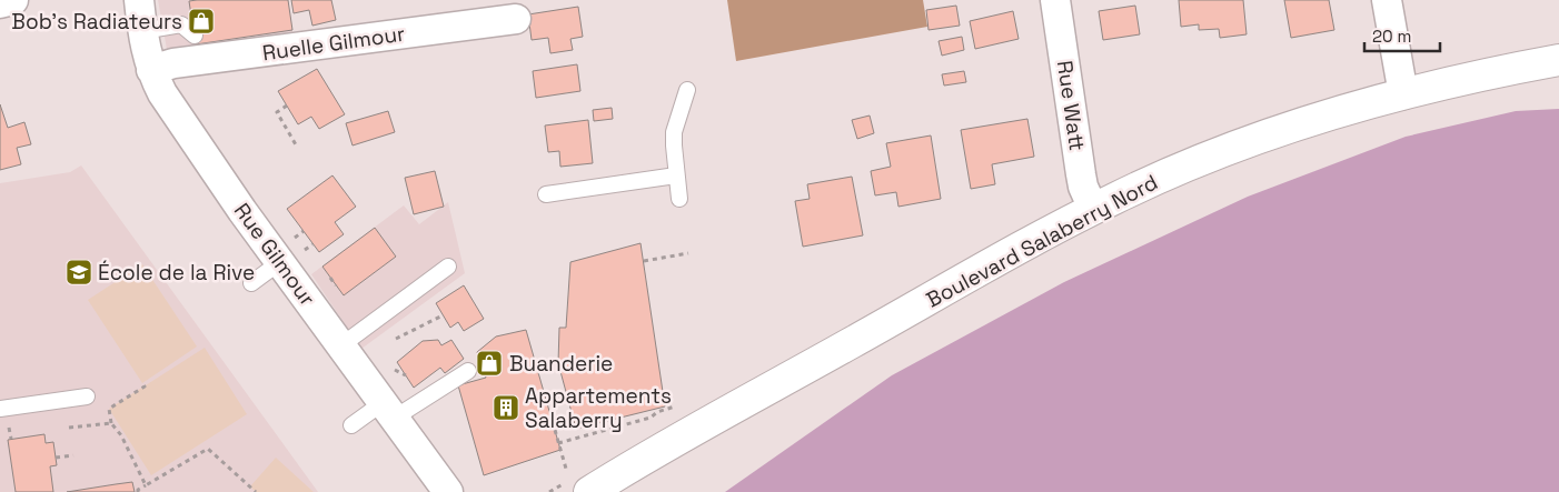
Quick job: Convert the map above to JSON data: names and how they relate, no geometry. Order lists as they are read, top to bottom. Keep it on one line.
{"streets":{"street":["Ruelle Gilmour","Rue Watt","Boulevard Salaberry Nord","Rue Gilmour"]},"crossings":[["Ruelle Gilmour","Rue Gilmour"],["Rue Watt","Boulevard Salaberry Nord"]],"places":{"shop":["Bob's Radiateurs","Buanderie"],"school or university":["École de la Rive"],"building":["Appartements Salaberry"]},"scale_bar":"20 m"}
